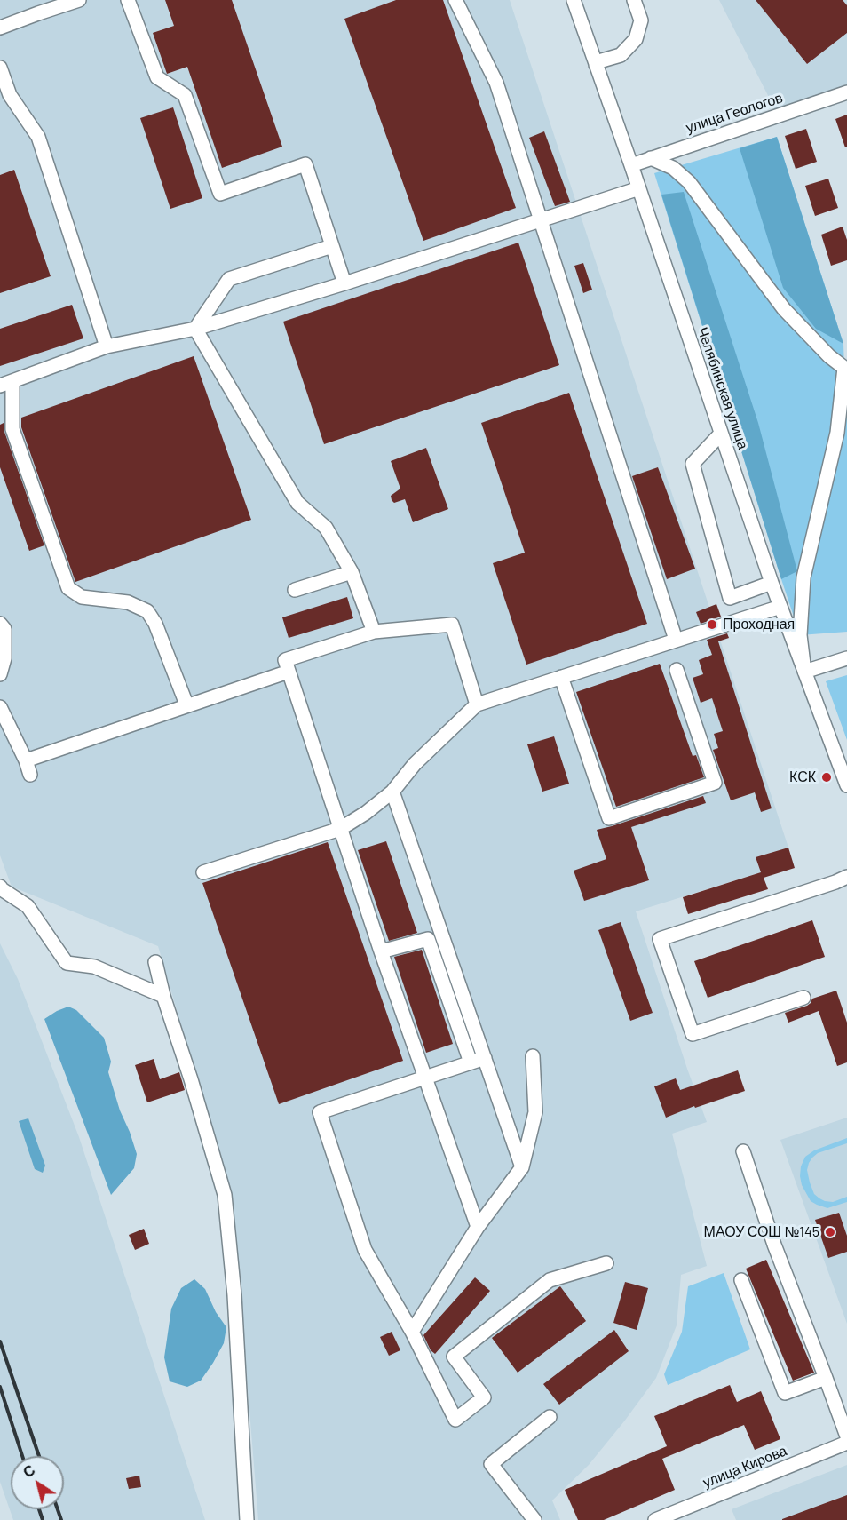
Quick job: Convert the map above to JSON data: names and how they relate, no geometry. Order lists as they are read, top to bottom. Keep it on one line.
{"streets":{"street":["улица Геологов","Челябинская улица","улица Кирова"]},"crossings":[["улица Геологов","Челябинская улица"]],"places":["Проходная","КСК","МАОУ СОШ №145"],"north":"top left"}
